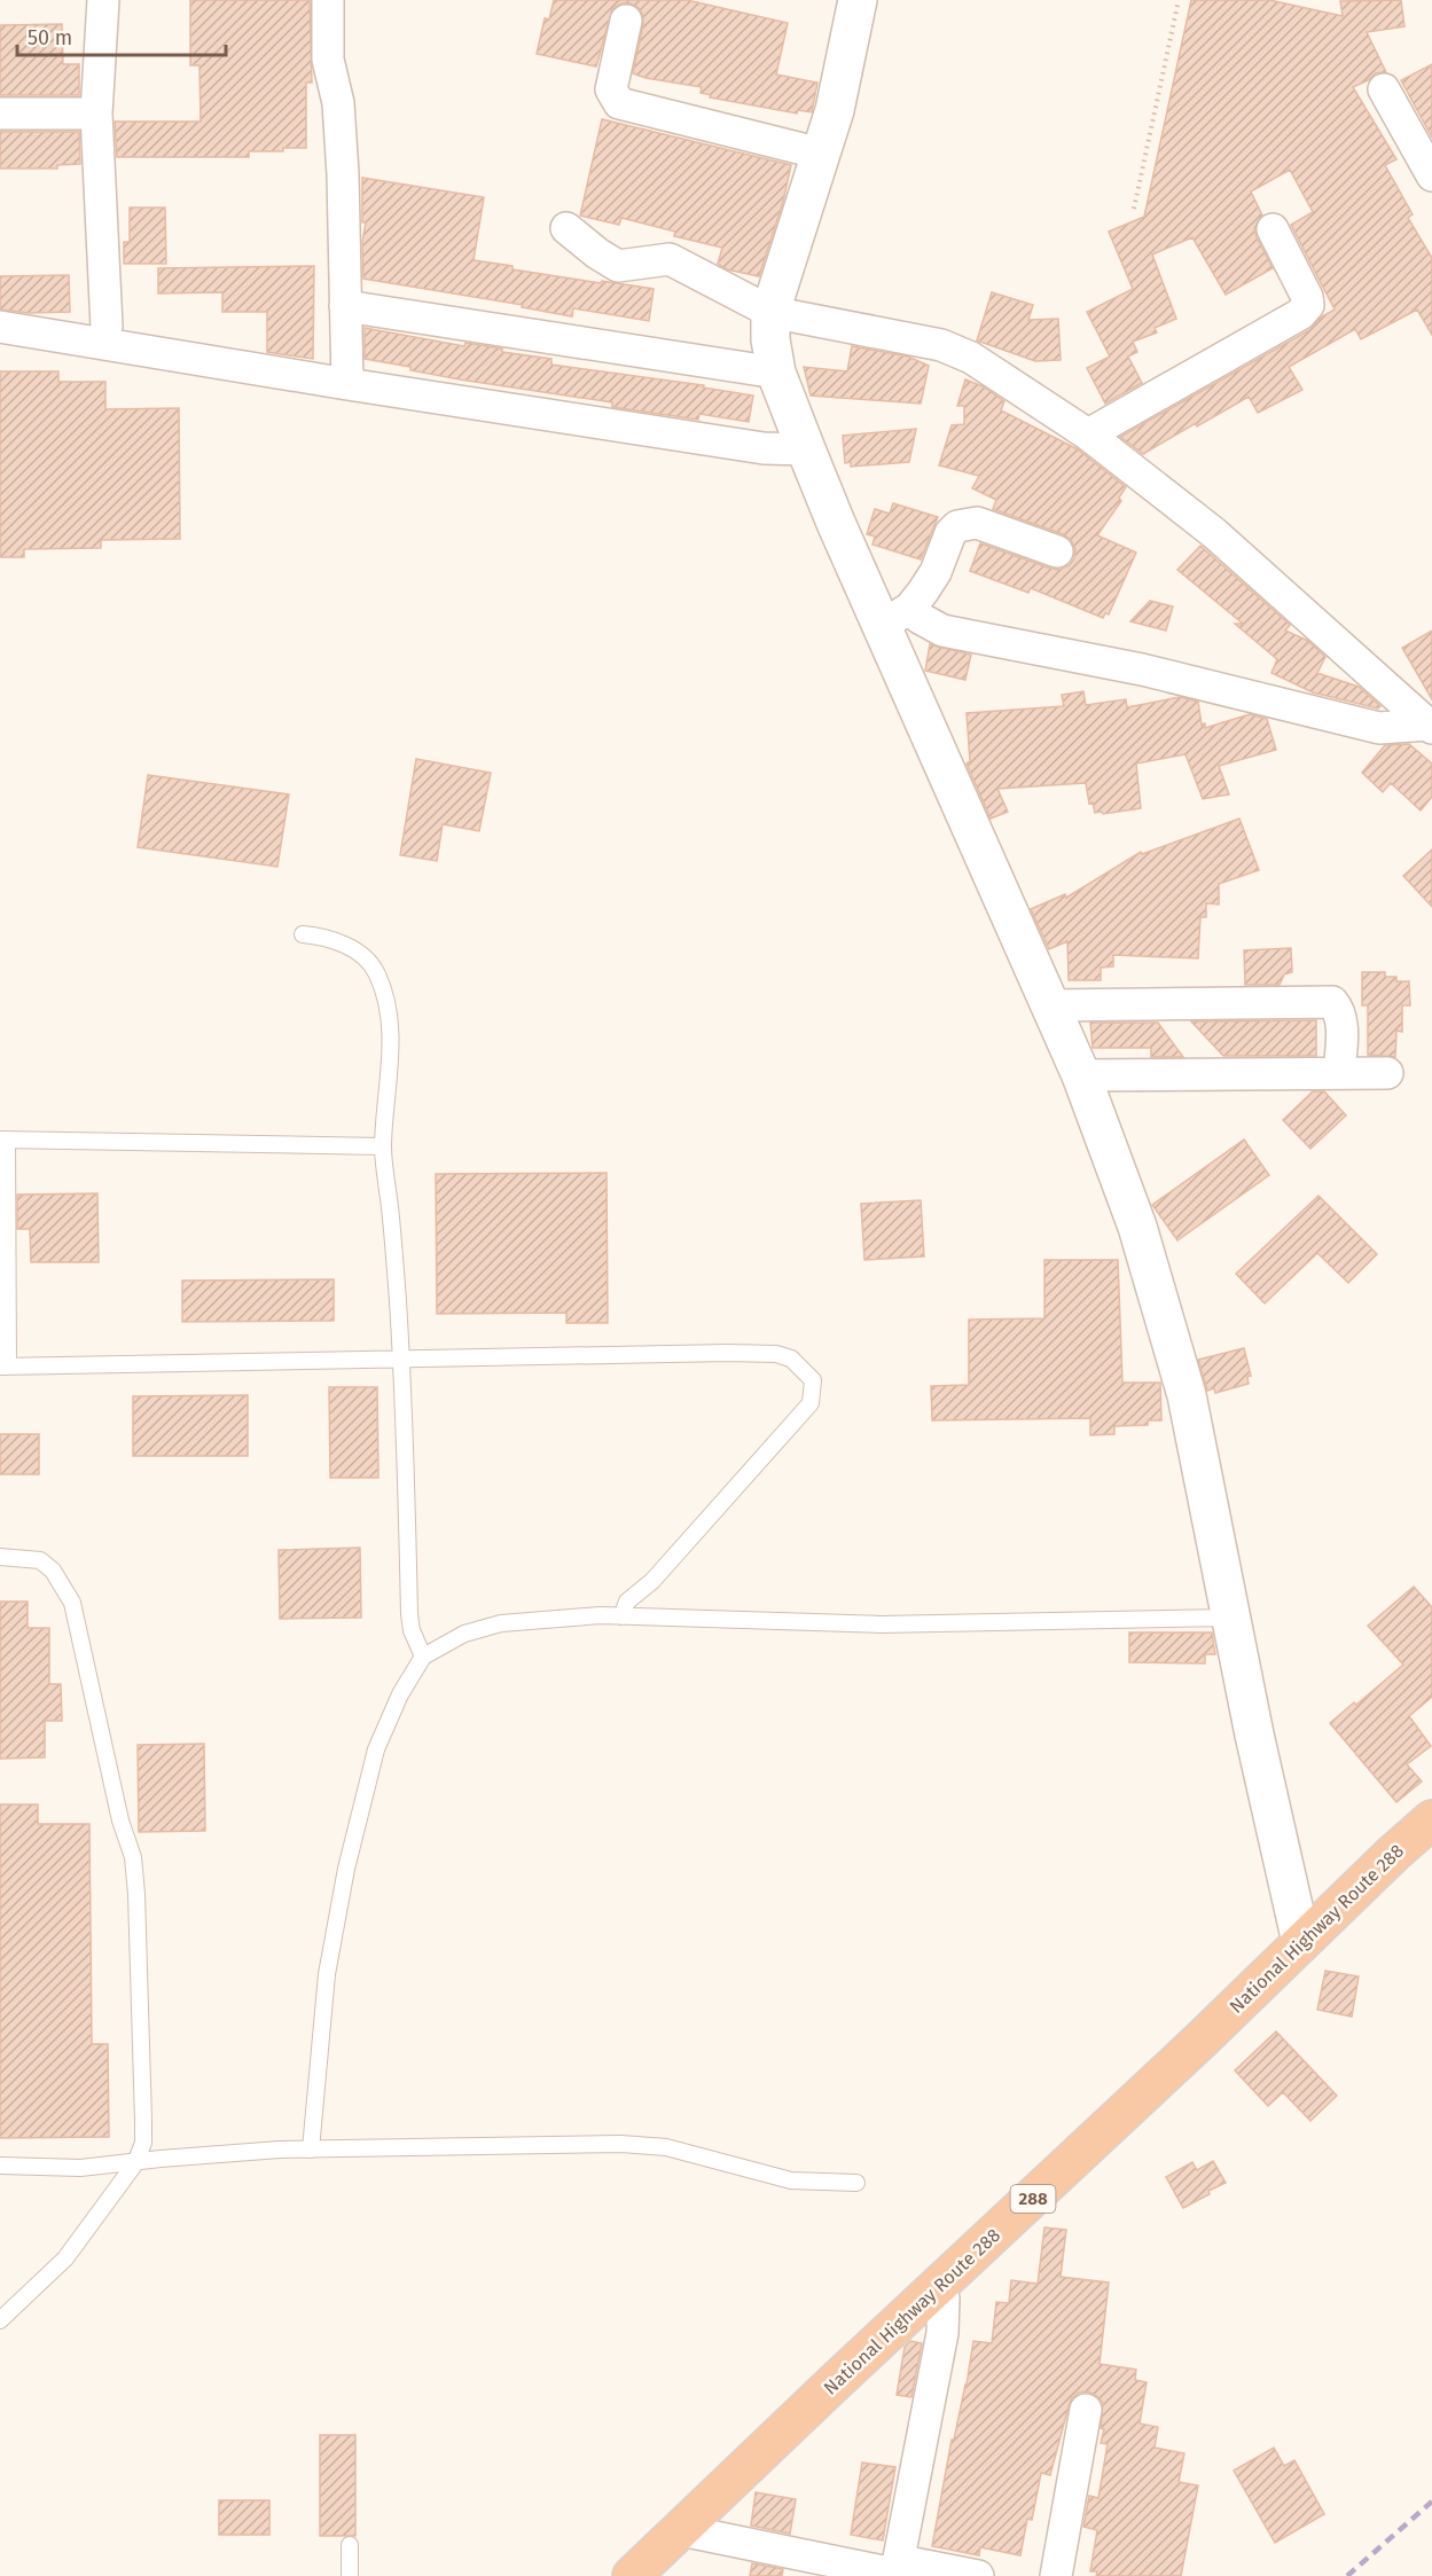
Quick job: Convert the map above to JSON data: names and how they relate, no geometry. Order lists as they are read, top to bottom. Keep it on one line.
{"streets":{"highway":["National Highway Route 288","288"]},"scale_bar":"50 m"}
